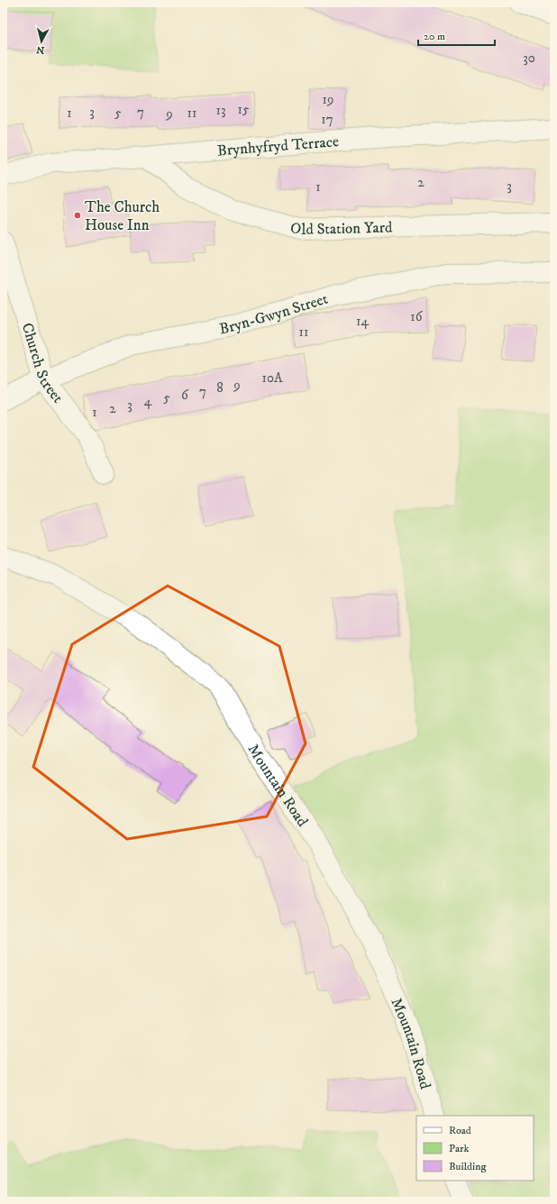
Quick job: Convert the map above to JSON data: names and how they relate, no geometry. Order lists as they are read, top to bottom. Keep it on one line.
{"streets":{"street":["Brynhyfryd Terrace","Old Station Yard","Bryn-Gwyn Street","Church Street","Mountain Road"]},"crossings":[["Brynhyfryd Terrace","Old Station Yard"],["Bryn-Gwyn Street","Church Street"]],"places":["The Church House Inn"],"house_numbers":["30","19","15","13","3","7","1","5","11","9","17","2","3","1","16","14","11","10A","9","8","7","6","5","4","3","2","1"],"legend":["Road","Park","Building"],"scale_bar":"20 m","north":"bottom"}
